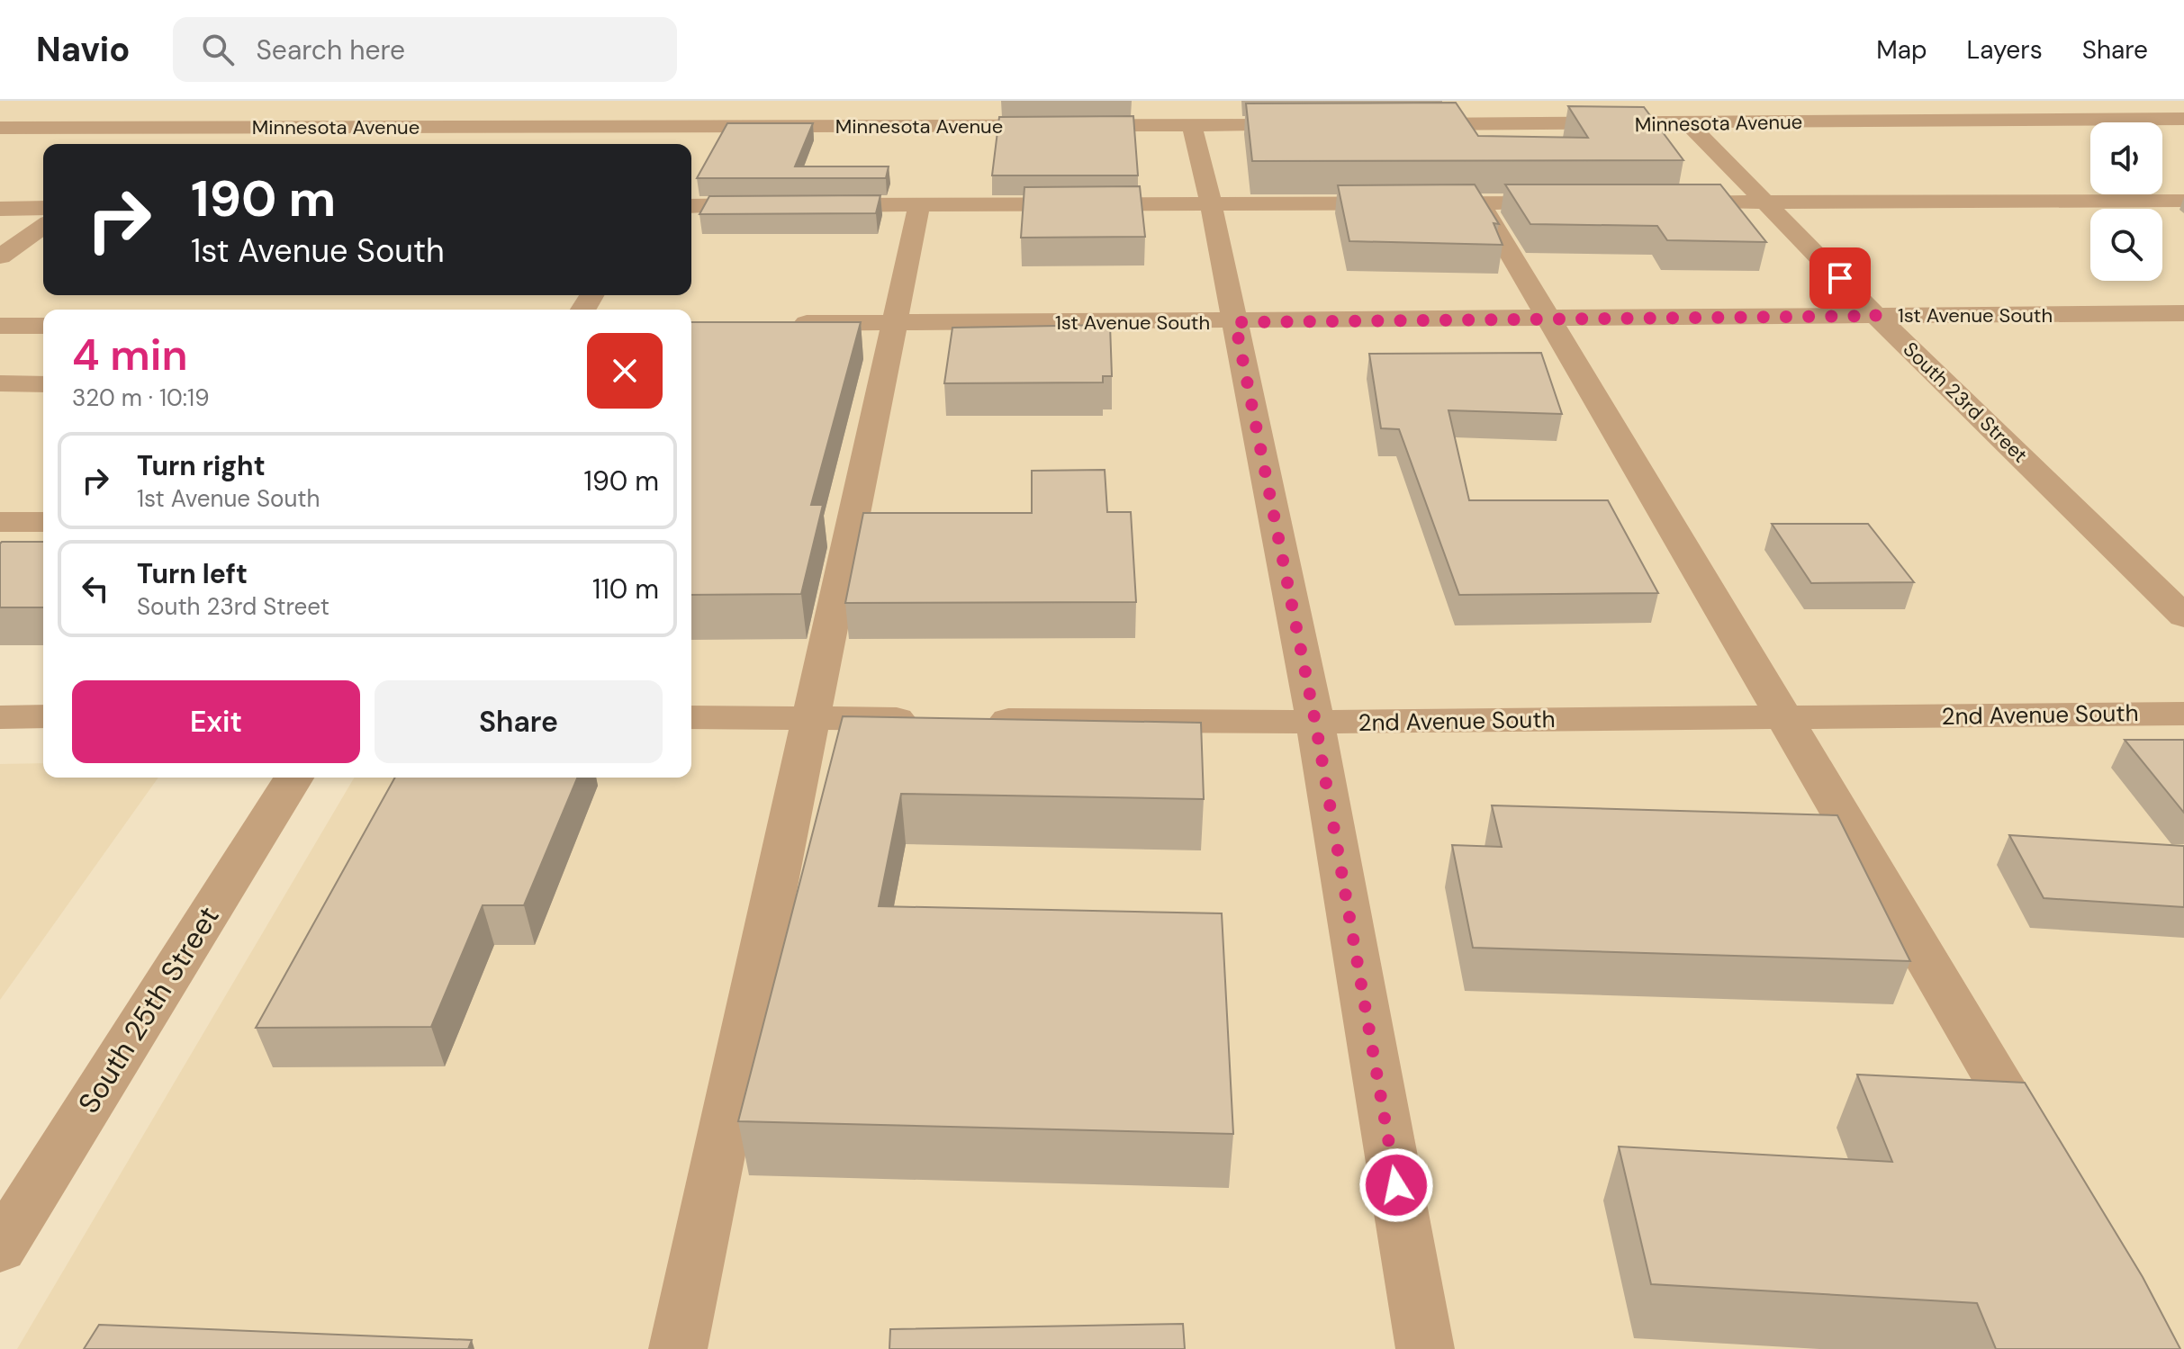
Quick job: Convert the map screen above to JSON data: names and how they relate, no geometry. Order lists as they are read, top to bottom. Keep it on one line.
{"streets":{"street":["Minnesota Avenue","1st Avenue South","South 23rd Street","2nd Avenue South","South 25th Street"]},"crossings":[["Minnesota Avenue","South 23rd Street"],["1st Avenue South","South 23rd Street"]],"page":{"header":"Navio","search":"Search here","nav":["Map","Layers","Share"],"turn":["190 m","1st Avenue South"],"heading":["4 min","320 m · 10:19"],"list":[{"name":"Turn right","note":"1st Avenue South","value":"190 m"},{"name":"Turn left","note":"South 23rd Street","value":"110 m"}],"buttons":["Exit","Share"]}}
